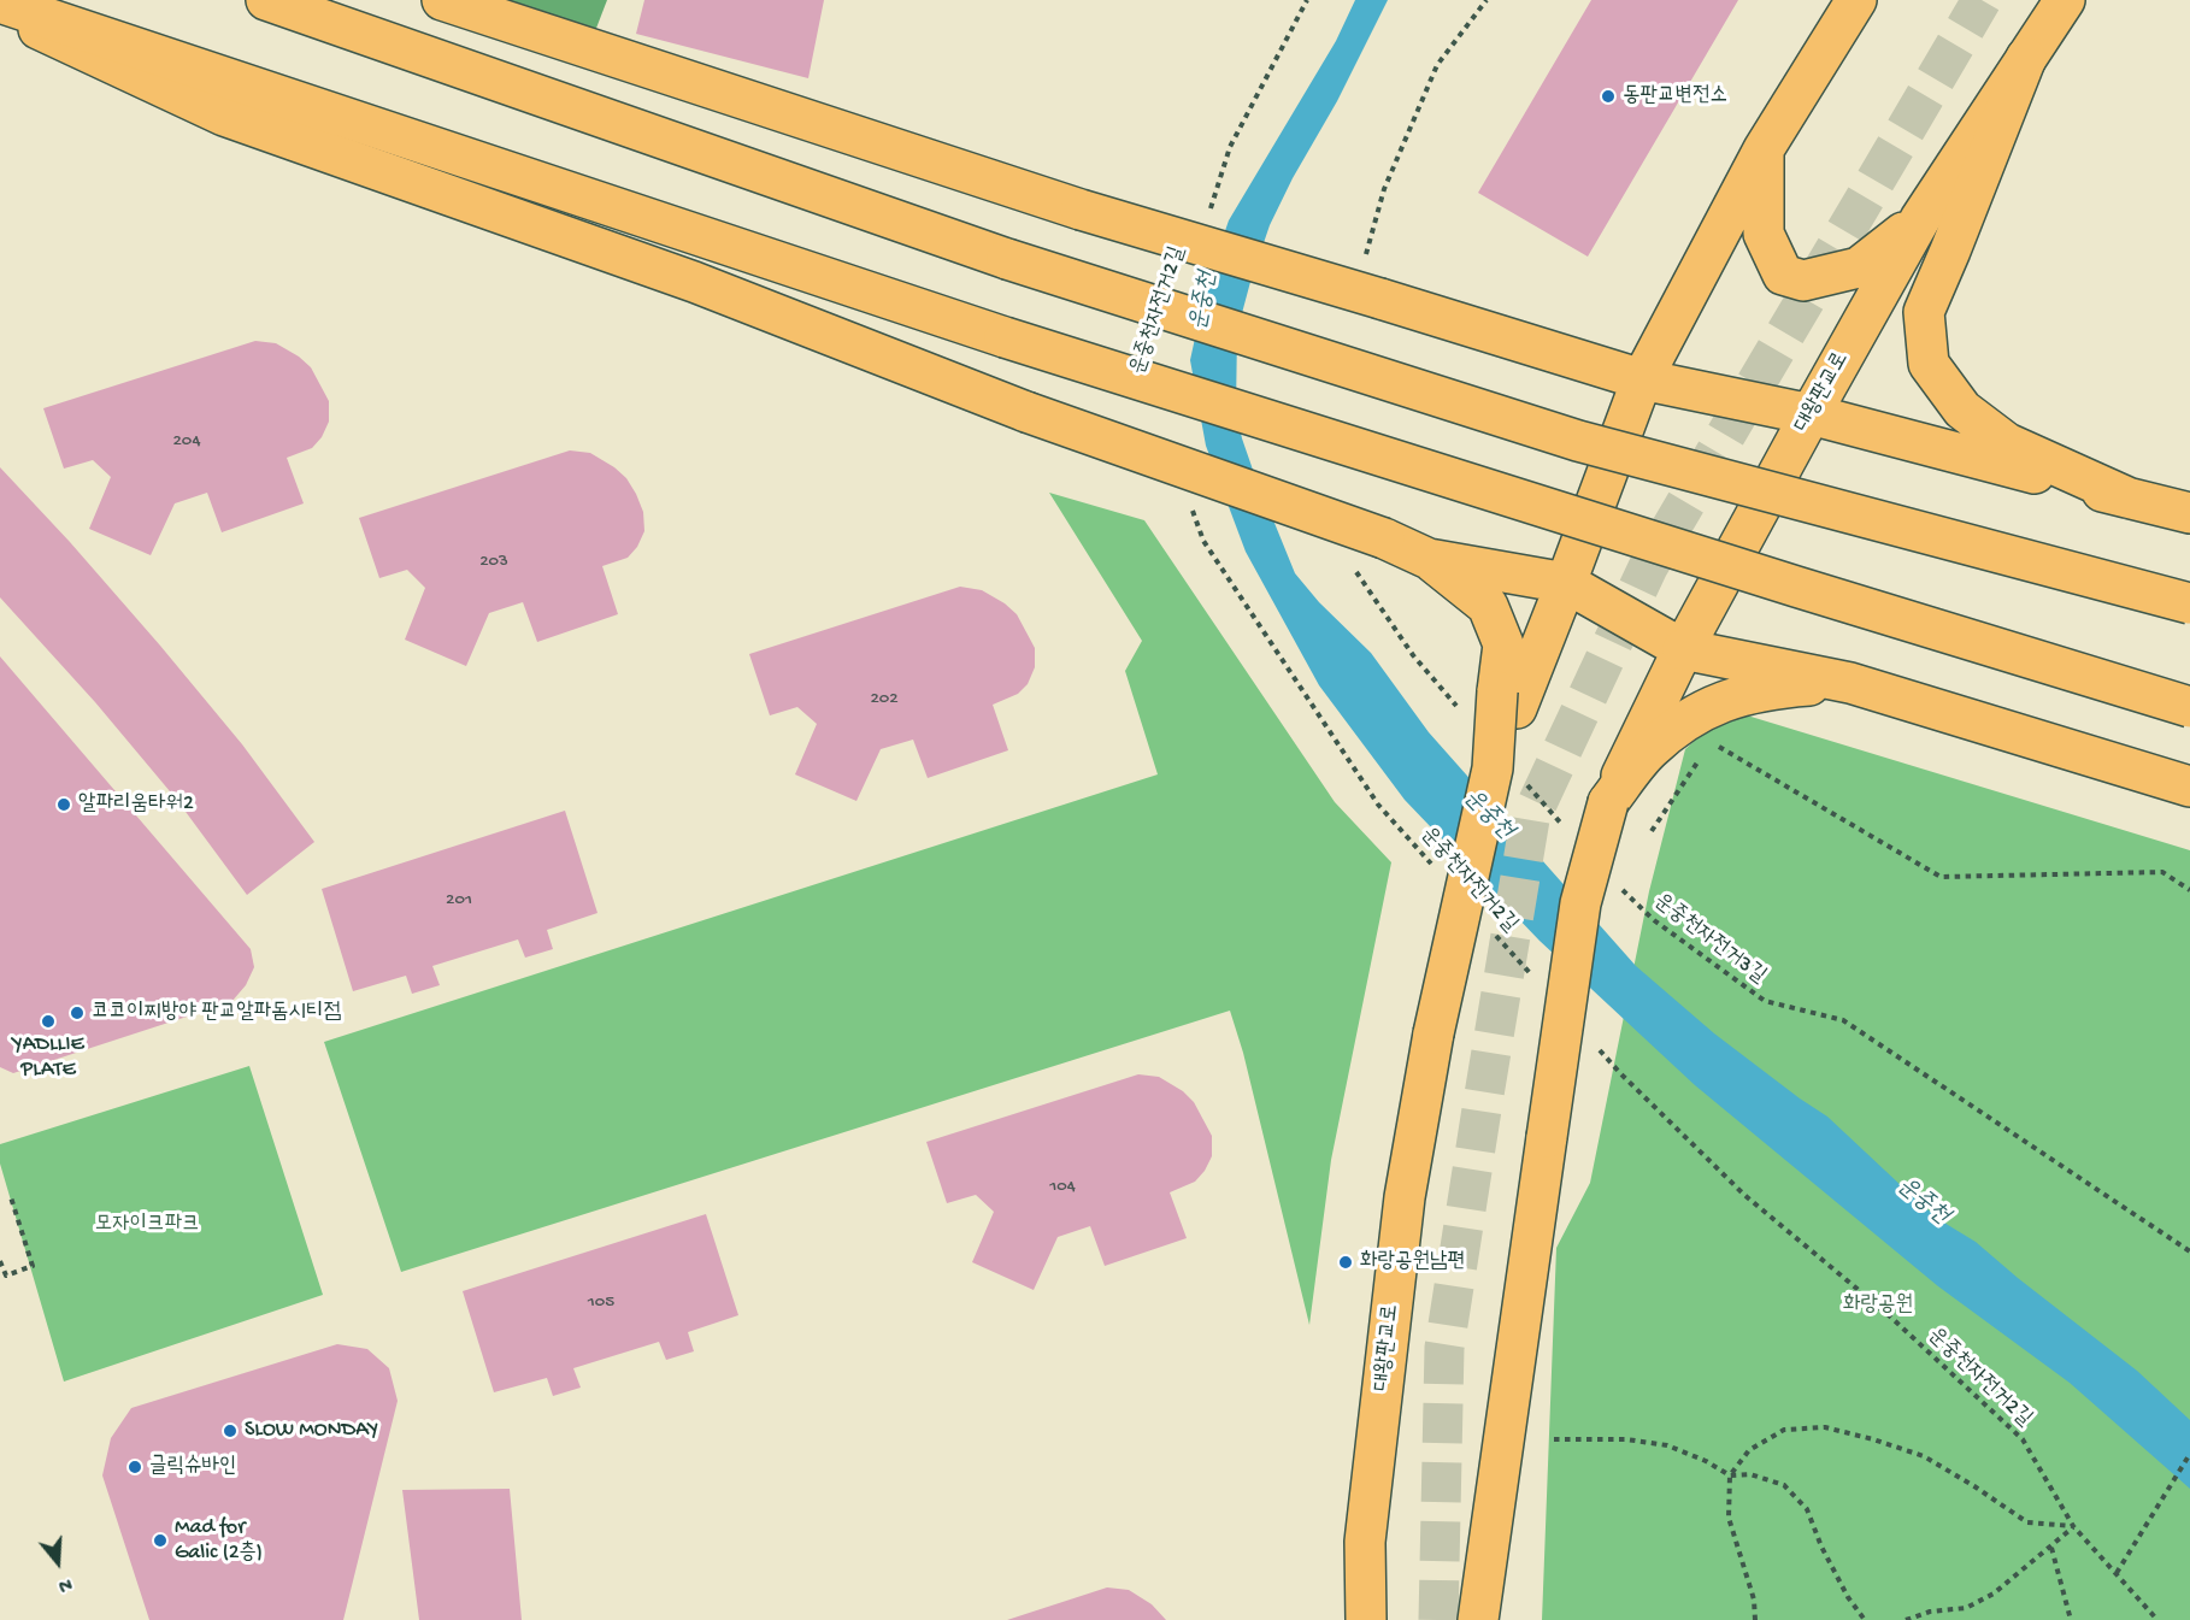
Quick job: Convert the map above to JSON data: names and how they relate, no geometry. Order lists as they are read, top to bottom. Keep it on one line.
{"streets":{"main road":["대왕판교로"],"path":["운중천자전거2길","운중천자전거3길"]},"water":["운중천"],"parks":["모자이크파크","화랑공원"],"places":["동판교변전소","알파리움타워2","코코이찌방야 판교알파돔시티점","YADLLIE PLATE","화랑공원남편","SLOW MONDAY","글릭슈바인","Mad for Galic (2층)"],"house_numbers":["204","203","202","201","104","105"],"north":"bottom"}
